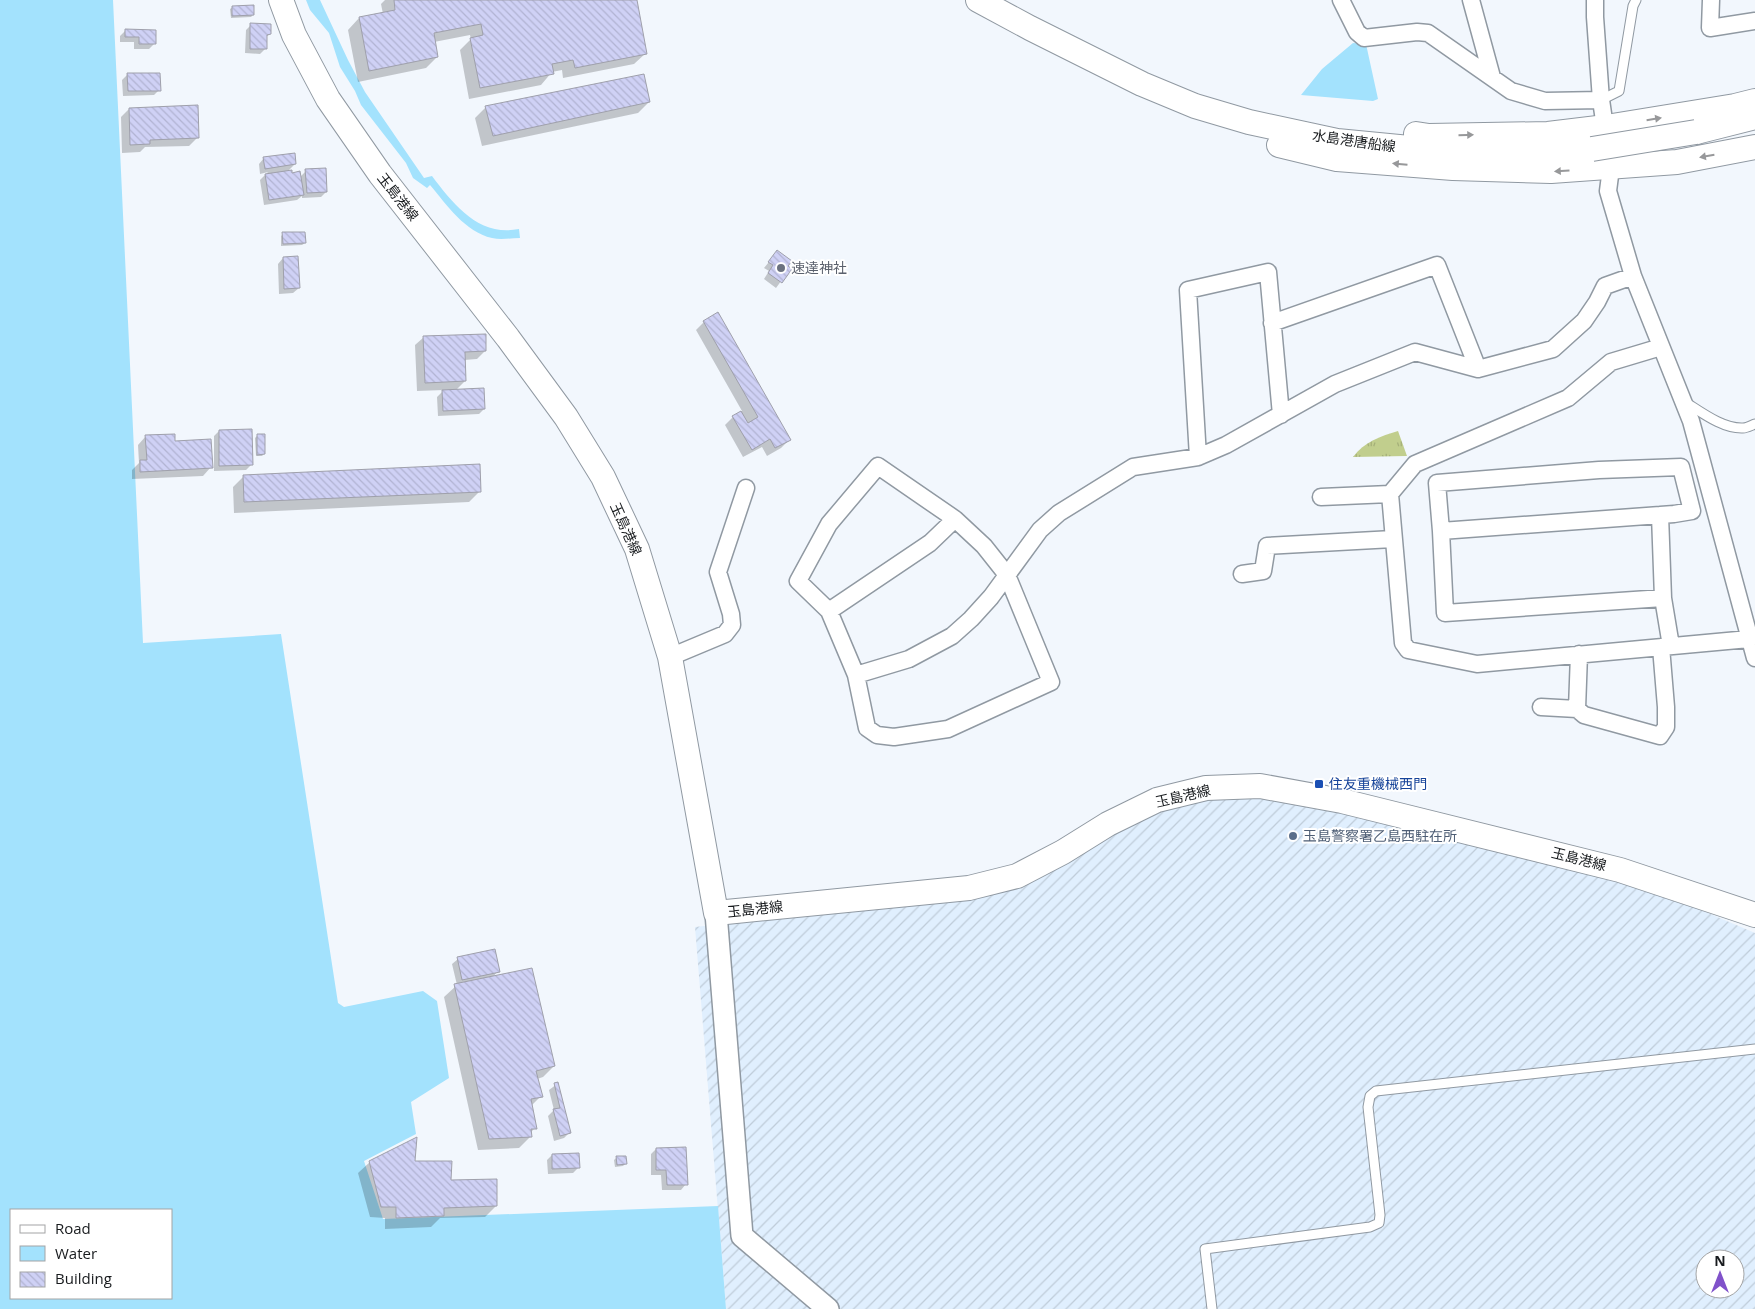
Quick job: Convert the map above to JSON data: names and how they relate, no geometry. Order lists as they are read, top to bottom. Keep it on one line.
{"streets":{"main road":["水島港唐船線","玉島港線"]},"places":{"other":["速達神社","玉島警察署乙島西駐在所"],"transit":["住友重機械西門"]},"legend":["Road","Water","Building"],"north":"top"}
